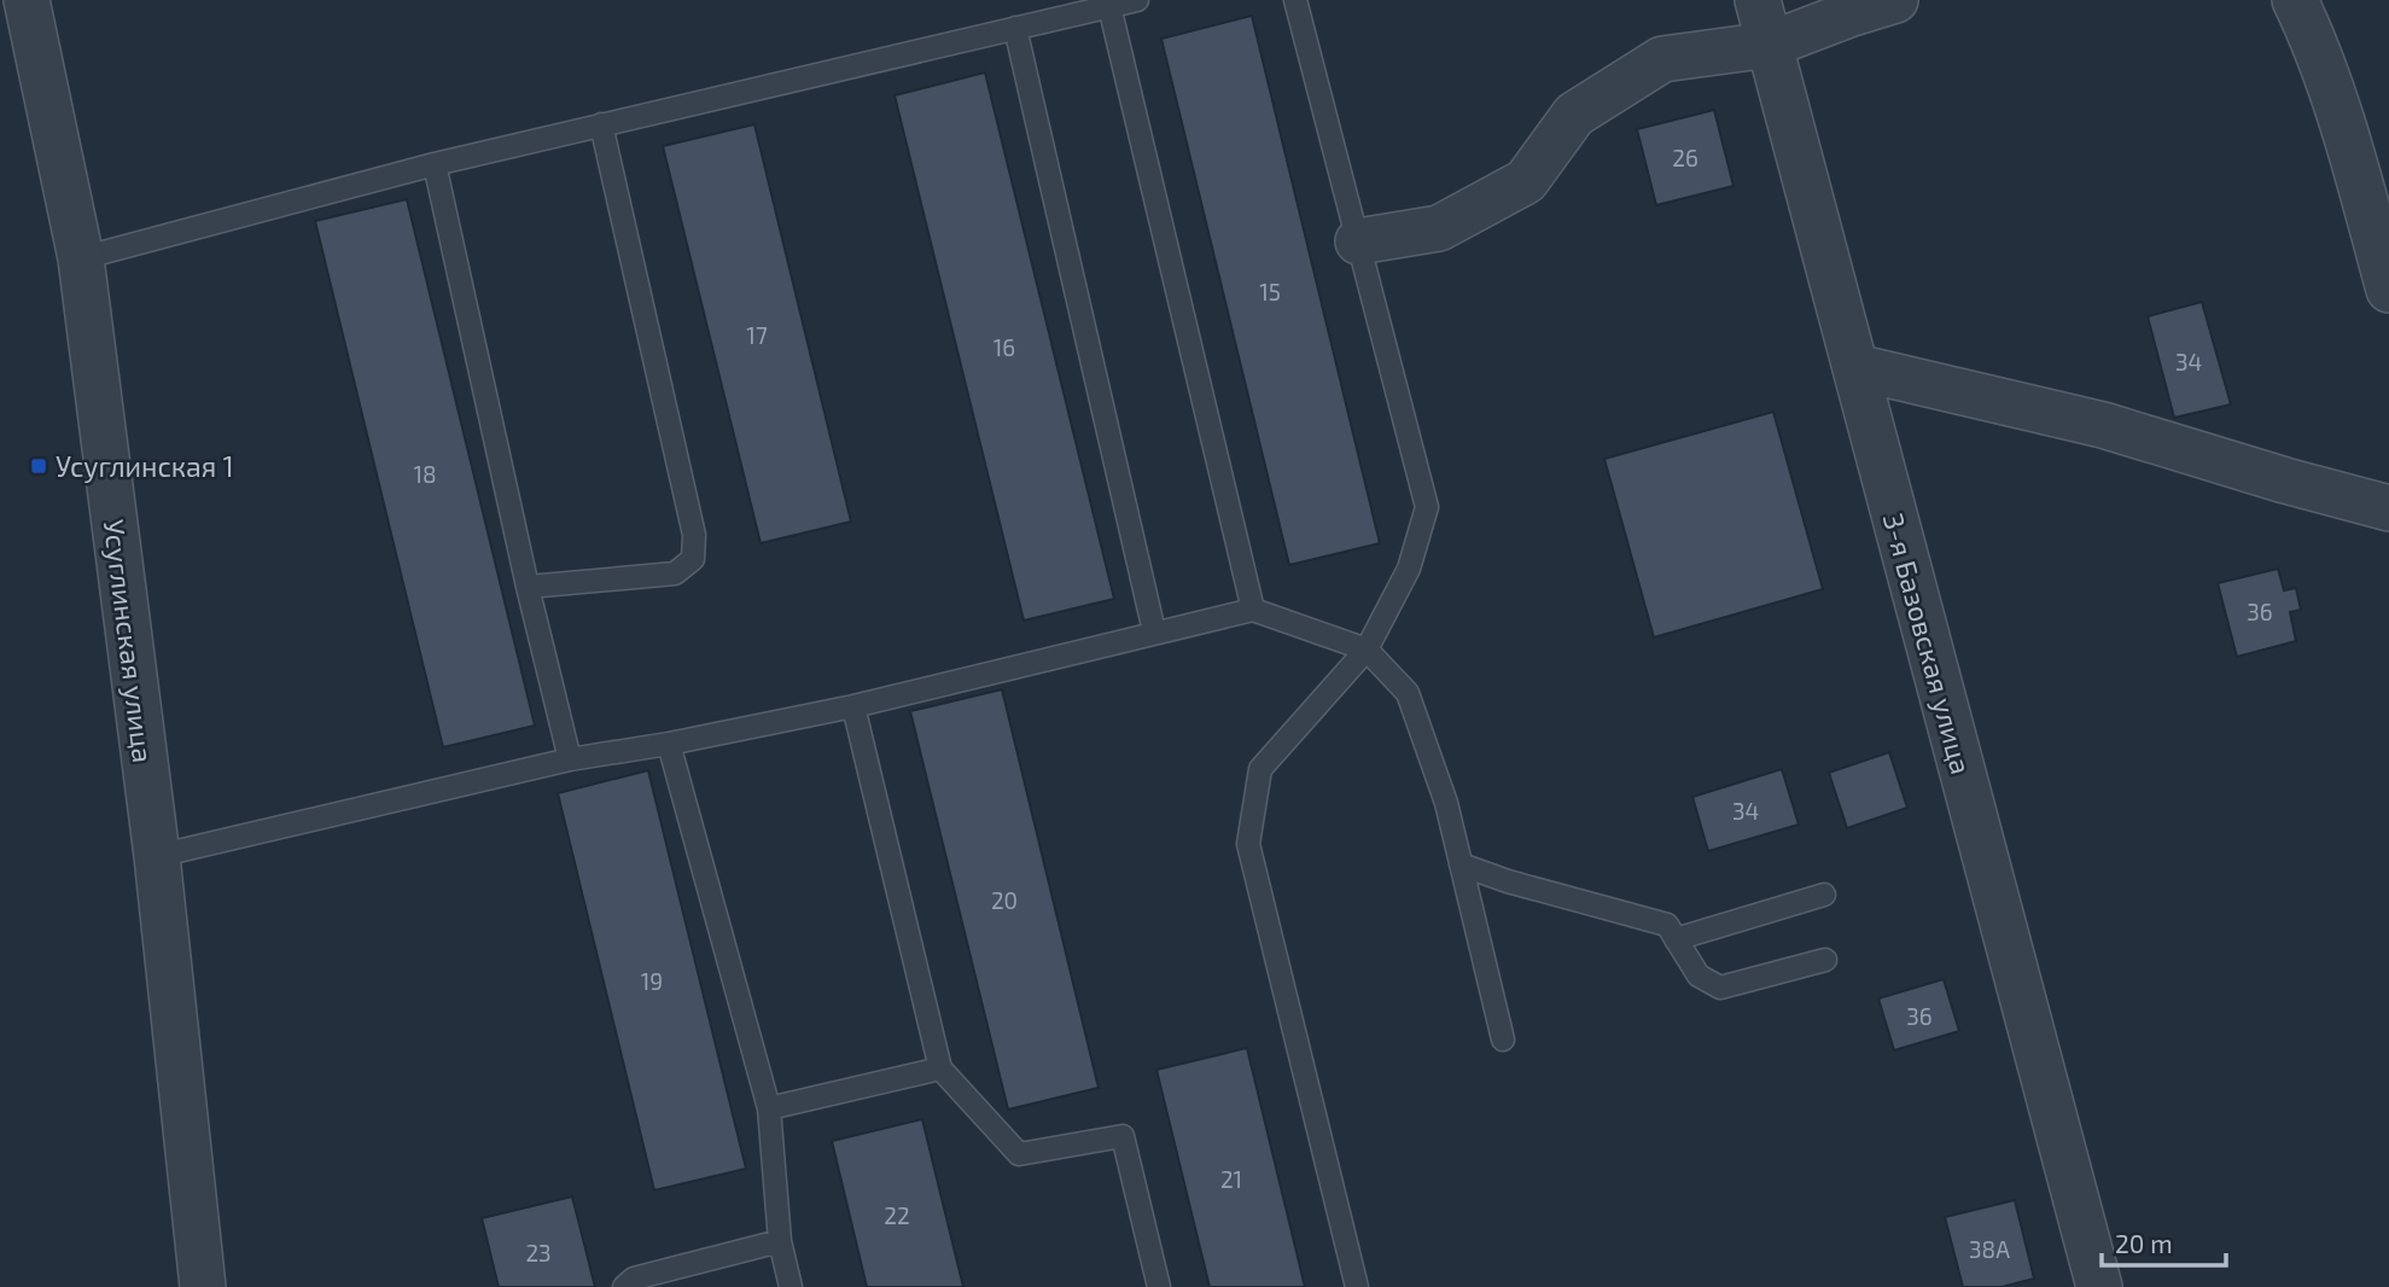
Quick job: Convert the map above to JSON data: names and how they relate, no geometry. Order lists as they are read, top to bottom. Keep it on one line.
{"streets":{"street":["Усуглинская улица","3-я Базовская улица"]},"places":{"transit":["Усуглинская 1"]},"house_numbers":["26","15","17","16","34","18","36","34","20","19","36","21","22","38А","23"],"scale_bar":"20 m"}
